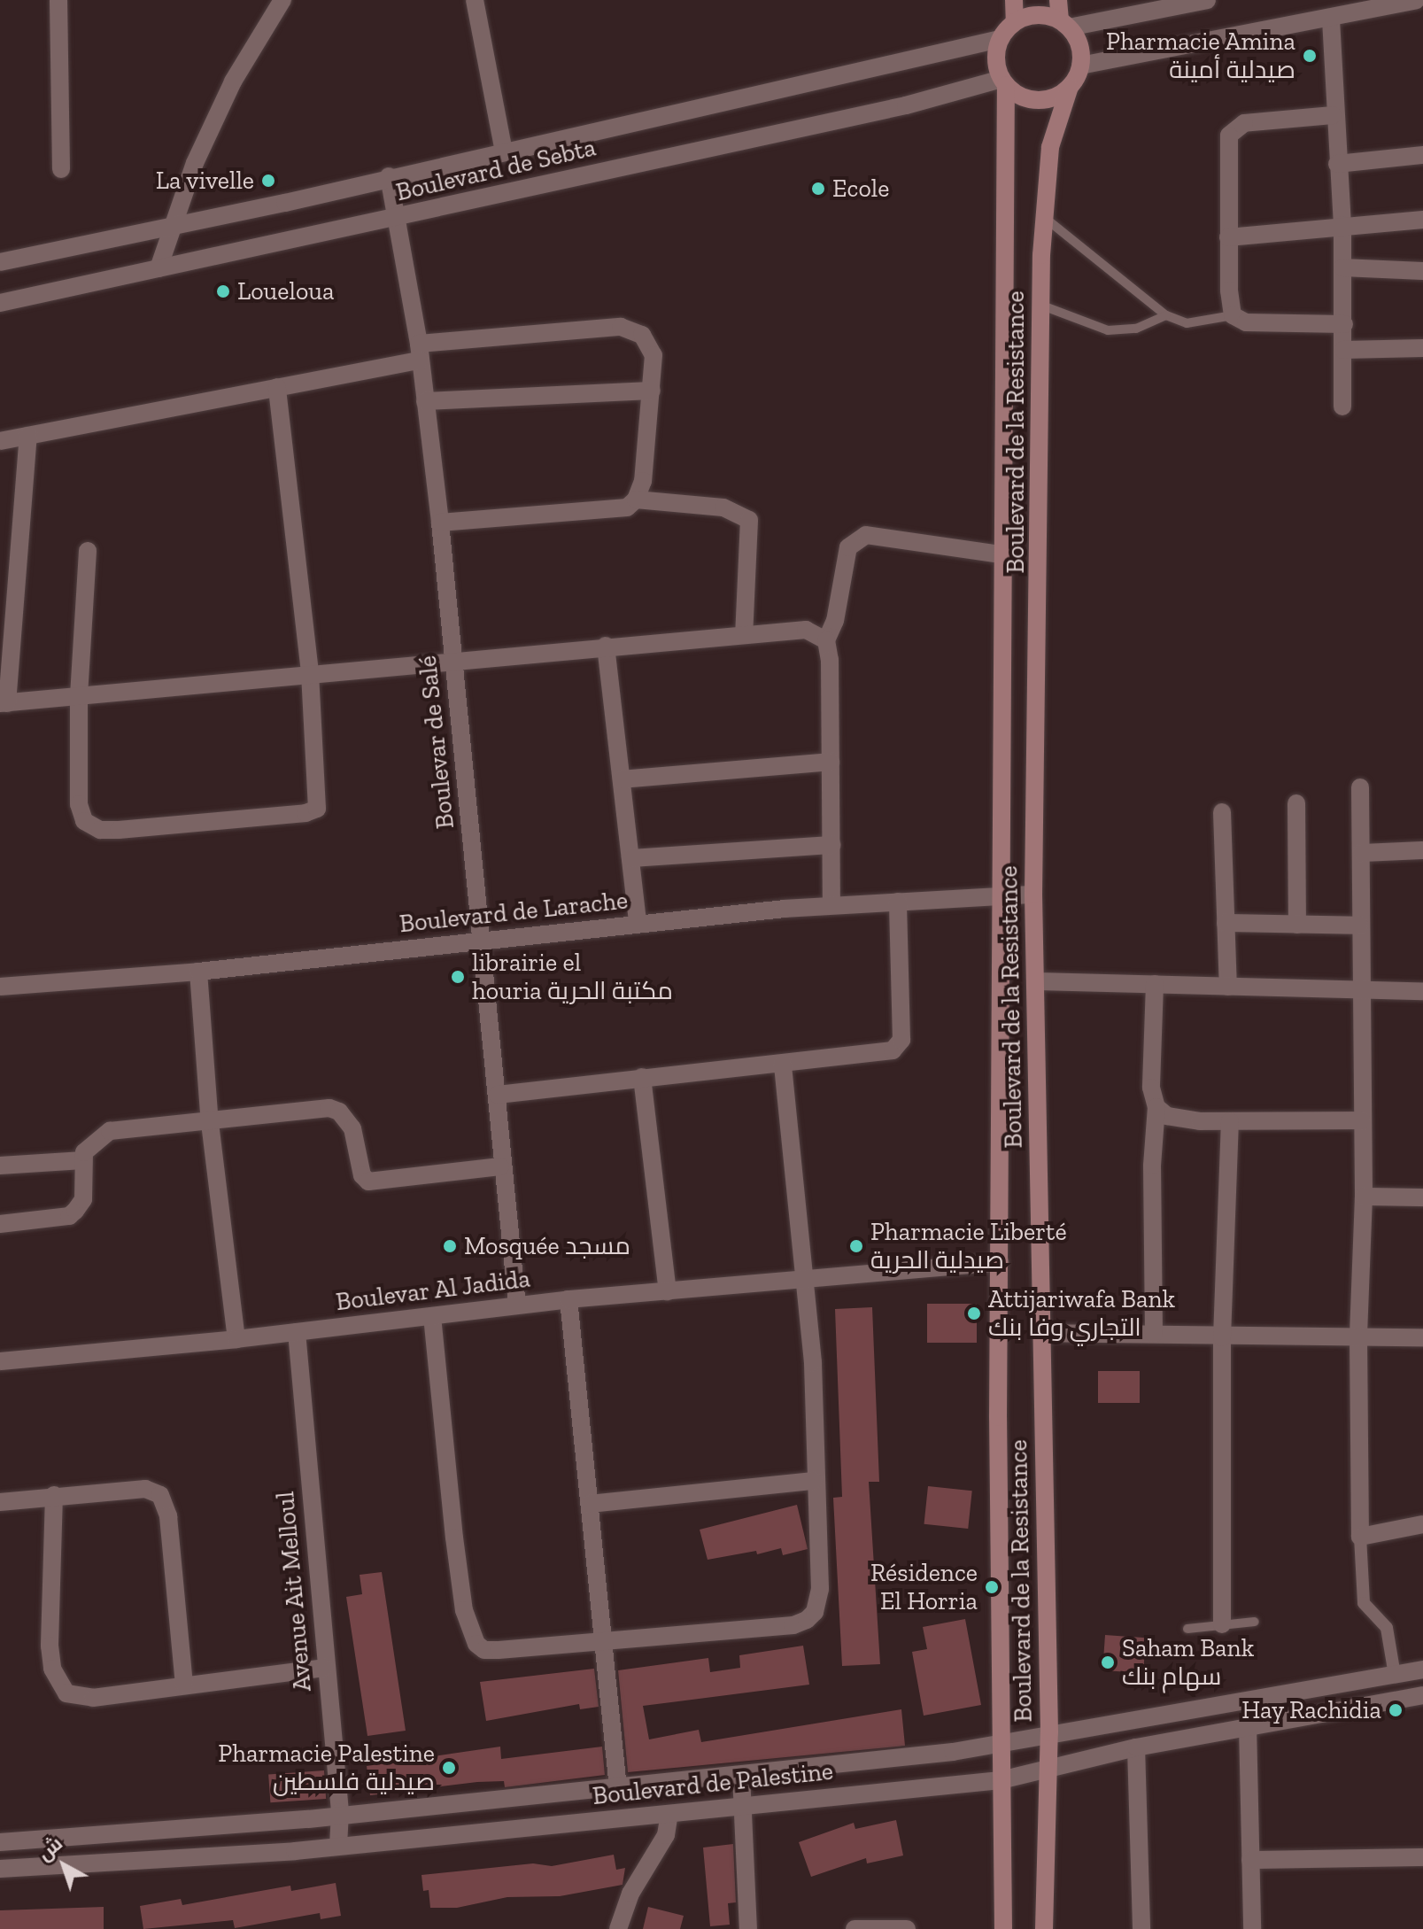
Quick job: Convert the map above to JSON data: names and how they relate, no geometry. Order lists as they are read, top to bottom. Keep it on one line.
{"streets":{"main road":["Boulevard de la Resistance"],"street":["Boulevard de Sebta","Boulevar de Salé","Boulevard de Larache","Boulevar Al Jadida","Avenue Ait Melloul","Boulevard de Palestine"]},"crossings":[["Boulevard de Sebta","Boulevard de la Resistance"],["Boulevard de Sebta","Boulevar de Salé"],["Boulevard de la Resistance","Boulevard de Larache"],["Boulevard de la Resistance","Boulevar Al Jadida"],["Boulevard de la Resistance","Boulevard de Palestine"],["Boulevar de Salé","Boulevard de Larache"],["Boulevar de Salé","Boulevar Al Jadida"],["Boulevar Al Jadida","Avenue Ait Melloul"],["Avenue Ait Melloul","Boulevard de Palestine"]],"places":["Pharmacie Amina صيدلية أمينة","La vivelle","Ecole","Loueloua","librairie el houria مكتبة الحرية","Mosquée مسجد","Pharmacie Liberté صيدلية الحرية","Attijariwafa Bank التجاري وفا بنك","Résidence El Horria","Saham Bank سهام بنك","Hay Rachidia","Pharmacie Palestine صيدلية فلسطين"],"north":"top left"}
